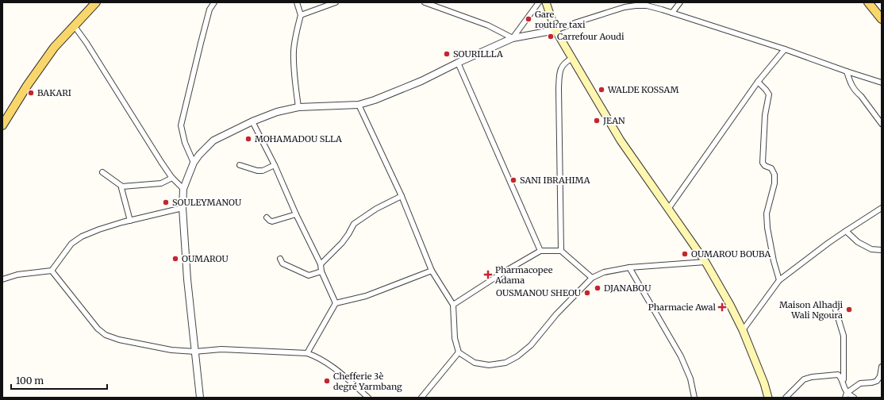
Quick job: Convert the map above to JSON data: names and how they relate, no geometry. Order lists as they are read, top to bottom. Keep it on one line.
{"places":{"other":["Gare routi?re taxi","Carrefour Aoudi","SOURILLLA","WALDE KOSSAM","BAKARI","JEAN","MOHAMADOU SLLA","SANI IBRAHIMA","SOULEYMANOU","OUMAROU BOUBA","OUMAROU","DJANABOU","OUSMANOU SHEOU","Maison Alhadji Wali Ngoura","Chefferie 3è degré Yarmbang"],"health":["Pharmacopee Adama","Pharmacie Awal"]},"scale_bar":"100 m"}
